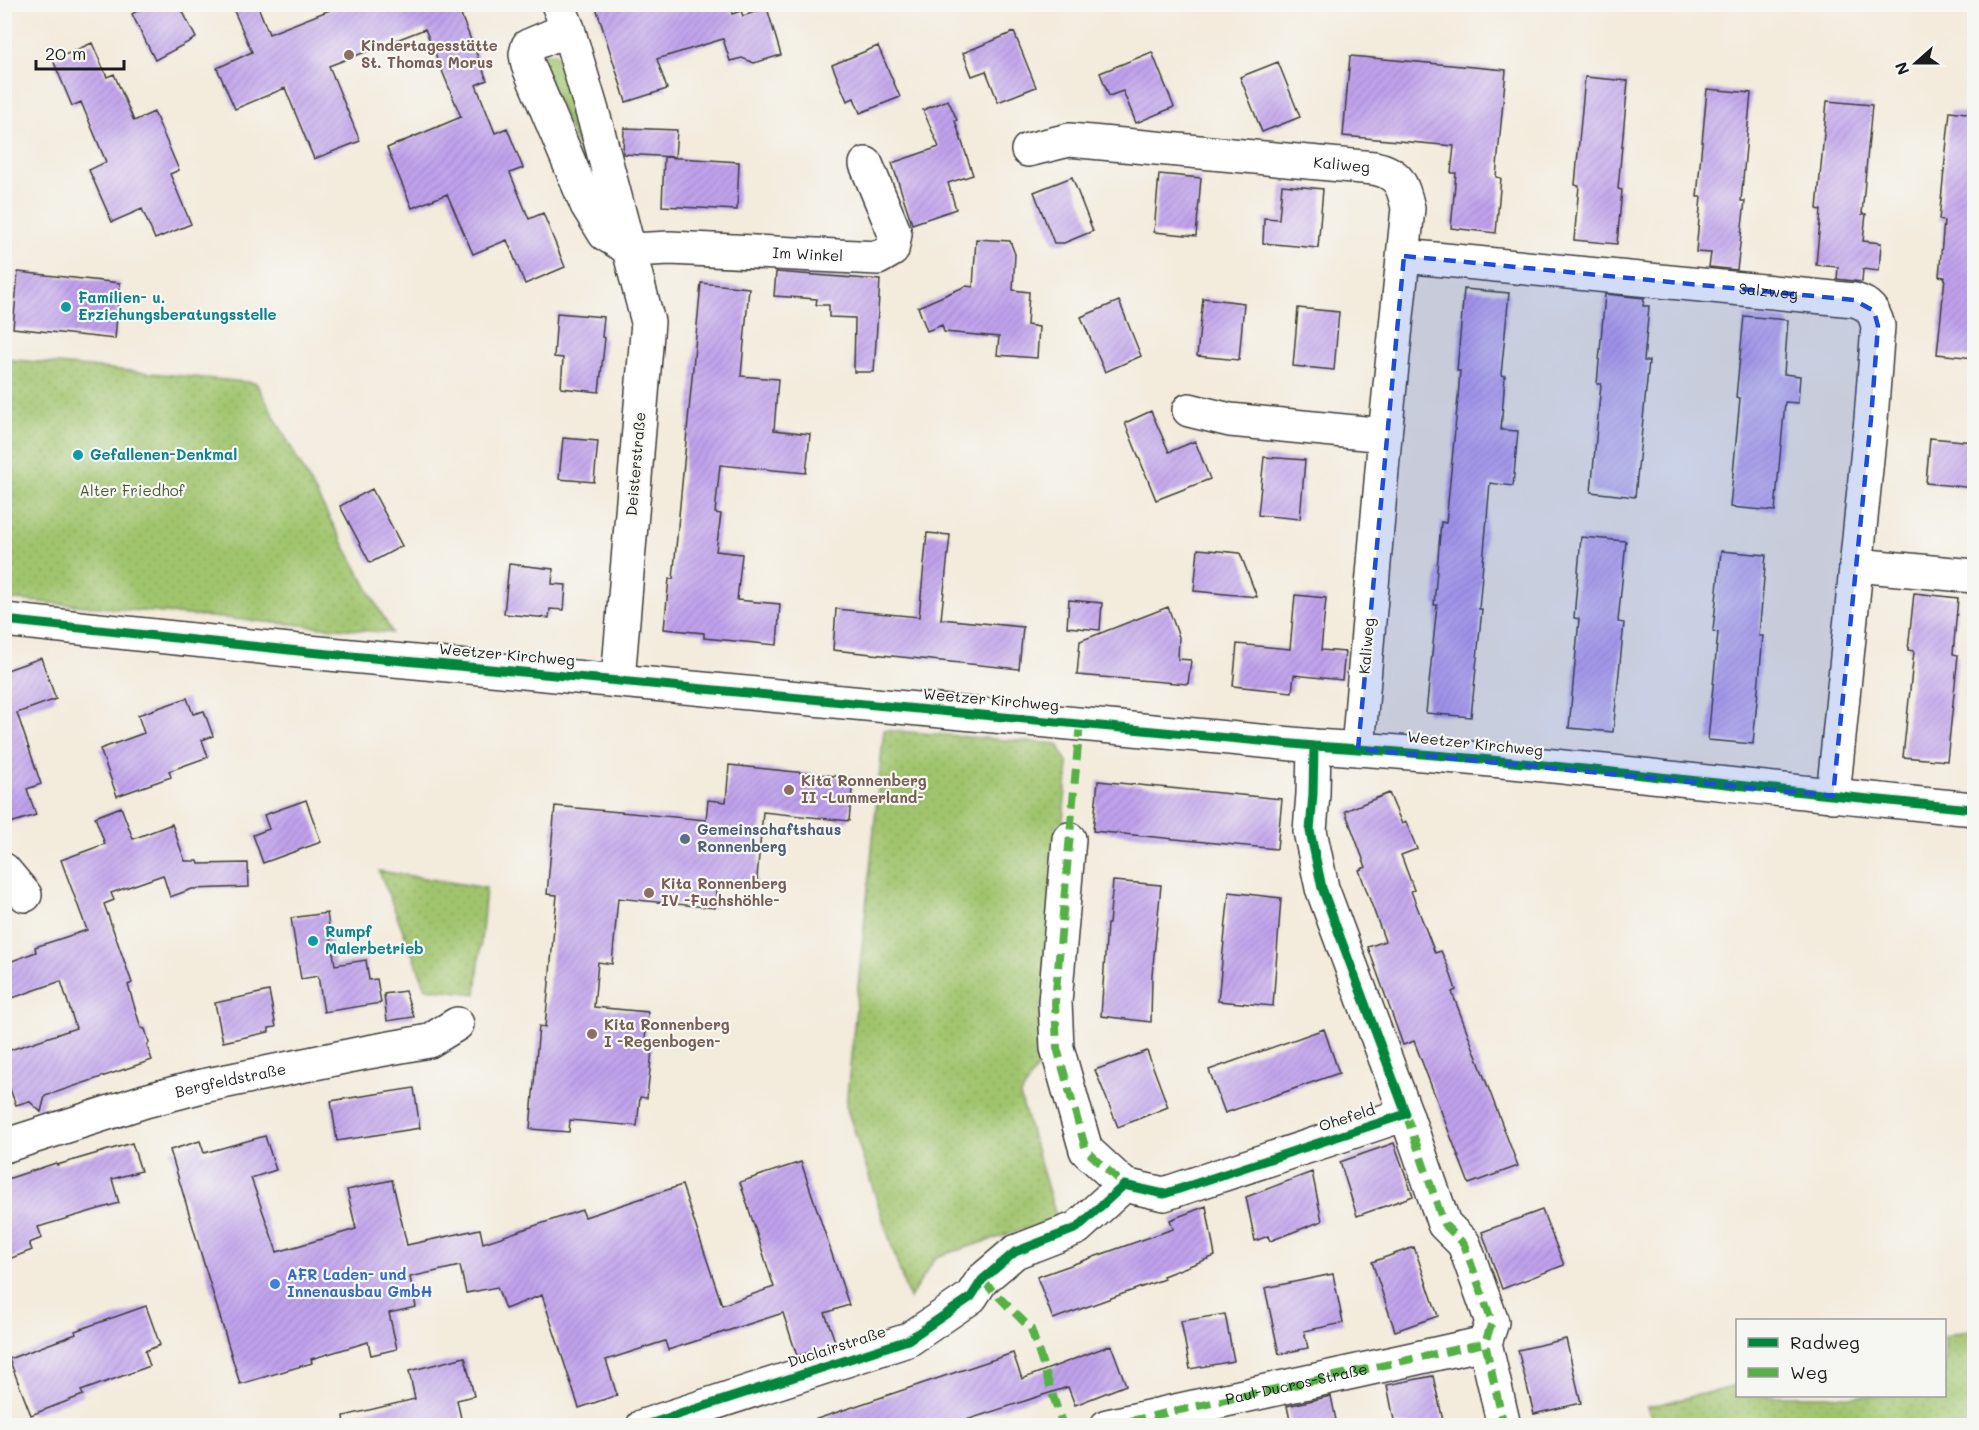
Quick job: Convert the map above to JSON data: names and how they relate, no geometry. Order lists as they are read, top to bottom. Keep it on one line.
{"streets":{"street":["Kaliweg","Im Winkel","Salzweg","Deisterstraße","Weetzer Kirchweg","Bergfeldstraße","Ohefeld","Duclairstraße","Paul-Ducros-Straße"]},"crossings":[["Kaliweg","Salzweg"],["Kaliweg","Weetzer Kirchweg"],["Im Winkel","Deisterstraße"],["Salzweg","Weetzer Kirchweg"],["Deisterstraße","Weetzer Kirchweg"],["Ohefeld","Duclairstraße"]],"parks":["Alter Friedhof"],"places":["Kindertagesstätte St. Thomas Morus","Familien- u. Erziehungsberatungsstelle","Gefallenen-Denkmal","Kita Ronnenberg II -Lummerland-","Gemeinschaftshaus Ronnenberg","Kita Ronnenberg IV -Fuchshöhle-","Rumpf Malerbetrieb","Kita Ronnenberg I -Regenbogen-","AFR Laden- und Innenausbau GmbH"],"legend":["Radweg","Weg"],"scale_bar":"20 m","north":"left"}
